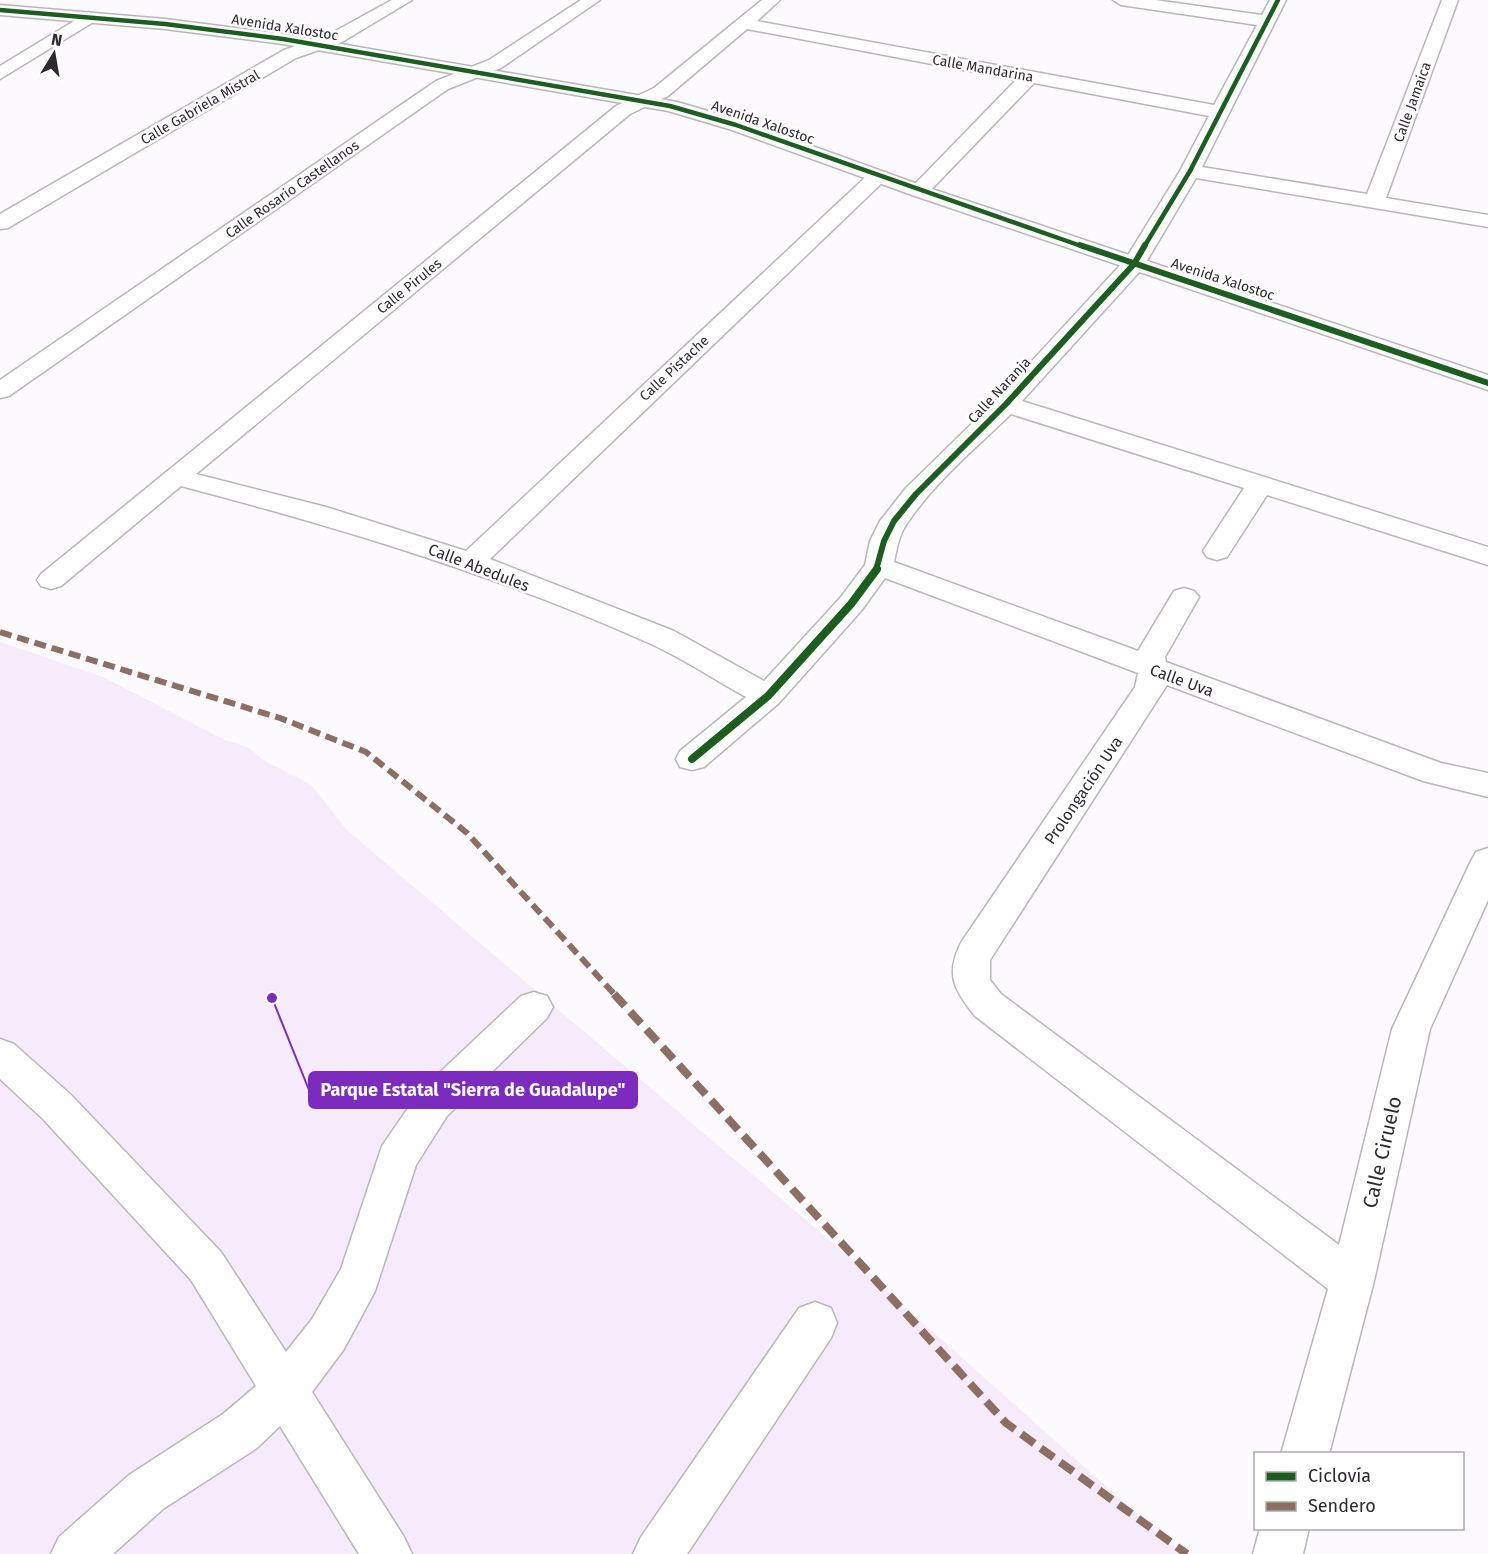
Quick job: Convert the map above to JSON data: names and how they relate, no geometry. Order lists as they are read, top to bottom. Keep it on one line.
{"streets":{"street":["Avenida Xalostoc","Calle Mandarina","Calle Jamaica","Calle Gabriela Mistral","Calle Rosario Castellanos","Calle Pirules","Calle Pistache","Calle Naranja","Calle Abedules","Calle Uva","Prolongación Uva","Calle Ciruelo"]},"crossings":[["Avenida Xalostoc","Calle Gabriela Mistral"],["Avenida Xalostoc","Calle Rosario Castellanos"],["Avenida Xalostoc","Calle Pirules"],["Avenida Xalostoc","Calle Pistache"],["Avenida Xalostoc","Calle Naranja"],["Calle Mandarina","Calle Pirules"],["Calle Mandarina","Calle Naranja"],["Calle Pirules","Calle Abedules"],["Calle Pistache","Calle Abedules"],["Calle Naranja","Calle Abedules"],["Calle Naranja","Calle Uva"],["Calle Uva","Prolongación Uva"],["Prolongación Uva","Calle Ciruelo"]],"places":["Parque Estatal \"Sierra de Guadalupe\""],"legend":["Ciclovía","Sendero"],"north":"top"}
